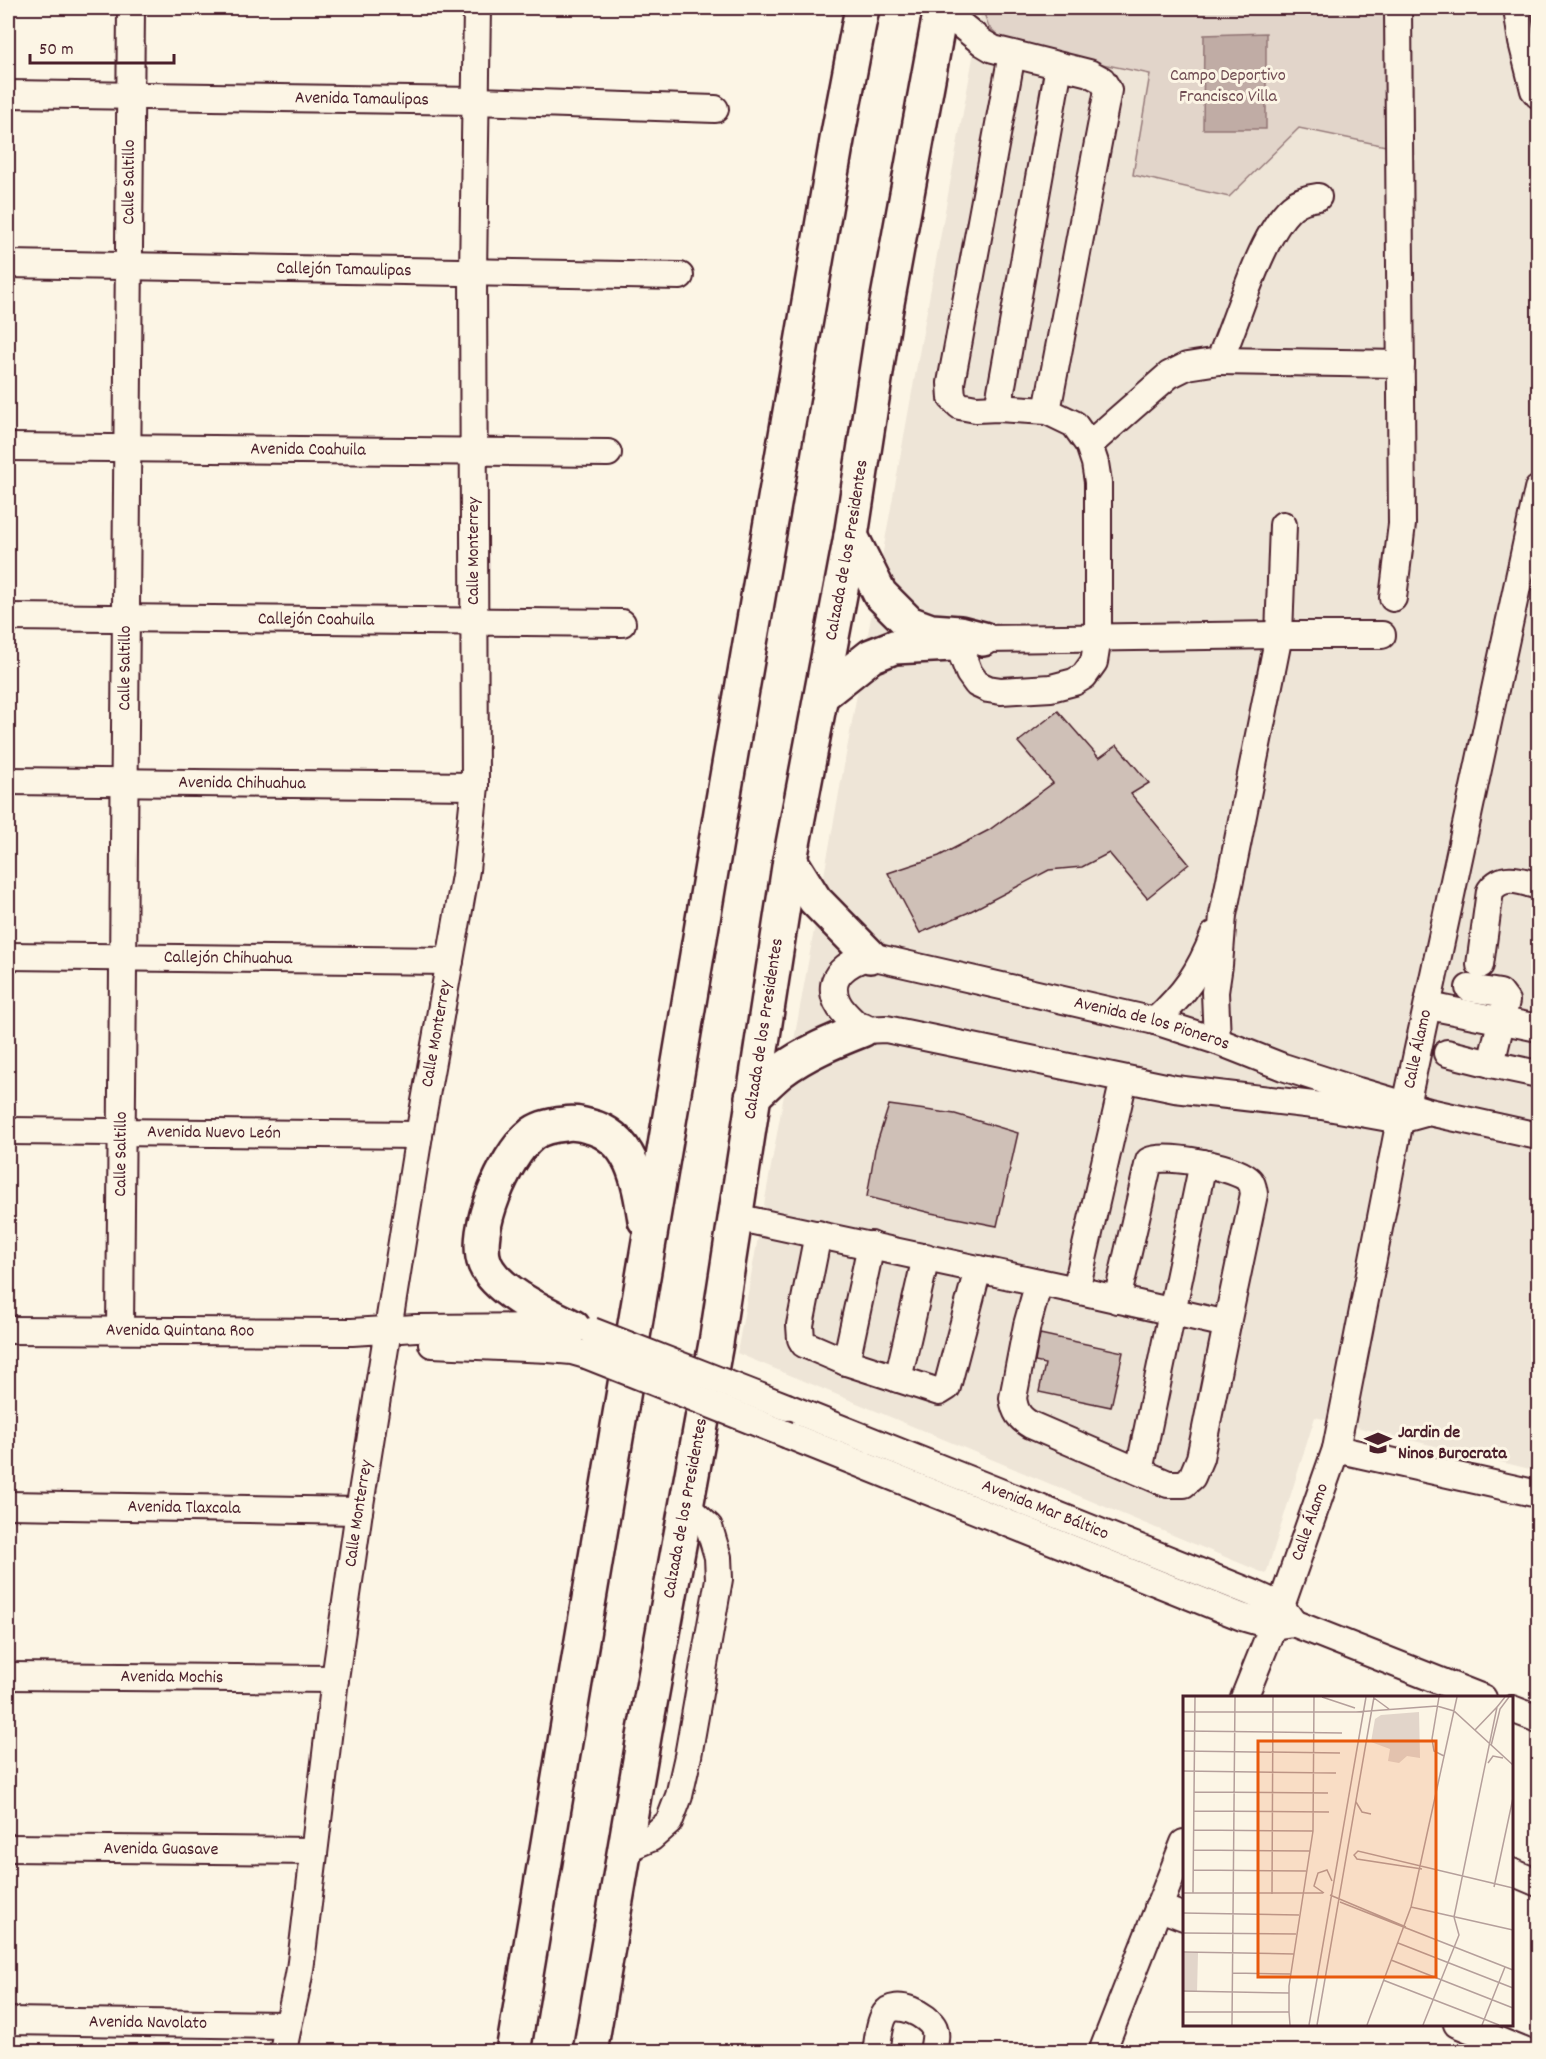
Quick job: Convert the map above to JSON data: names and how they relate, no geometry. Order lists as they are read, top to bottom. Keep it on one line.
{"streets":{"highway":["Calzada de los Presidentes"],"street":["Avenida Tamaulipas","Calle Saltillo","Callejón Tamaulipas","Avenida Coahuila","Calle Monterrey","Callejón Coahuila","Avenida Chihuahua","Callejón Chihuahua","Avenida de los Pioneros","Calle Álamo","Avenida Nuevo León","Avenida Quintana Roo","Avenida Tlaxcala","Avenida Mar Báltico","Avenida Mochis","Avenida Guasave","Avenida Navolato"]},"crossings":[["Avenida Tamaulipas","Calle Saltillo"],["Avenida Tamaulipas","Calle Monterrey"],["Calle Saltillo","Callejón Tamaulipas"],["Calle Saltillo","Avenida Coahuila"],["Calle Saltillo","Callejón Coahuila"],["Calle Saltillo","Avenida Chihuahua"],["Calle Saltillo","Callejón Chihuahua"],["Calle Saltillo","Avenida Nuevo León"],["Calle Saltillo","Avenida Quintana Roo"],["Callejón Tamaulipas","Calle Monterrey"],["Avenida Coahuila","Calle Monterrey"],["Calle Monterrey","Callejón Coahuila"],["Calle Monterrey","Avenida Chihuahua"],["Calle Monterrey","Callejón Chihuahua"],["Calle Monterrey","Avenida Nuevo León"],["Calle Monterrey","Avenida Quintana Roo"],["Calle Monterrey","Avenida Tlaxcala"],["Calle Monterrey","Avenida Mochis"],["Calle Monterrey","Avenida Guasave"],["Calle Monterrey","Avenida Navolato"],["Avenida de los Pioneros","Calle Álamo"],["Calle Álamo","Avenida Mar Báltico"],["Avenida Quintana Roo","Avenida Mar Báltico"]],"parks":["Campo Deportivo Francisco Villa"],"places":{"school or university":["Jardin de Ninos Burocrata"]},"scale_bar":"50 m"}
